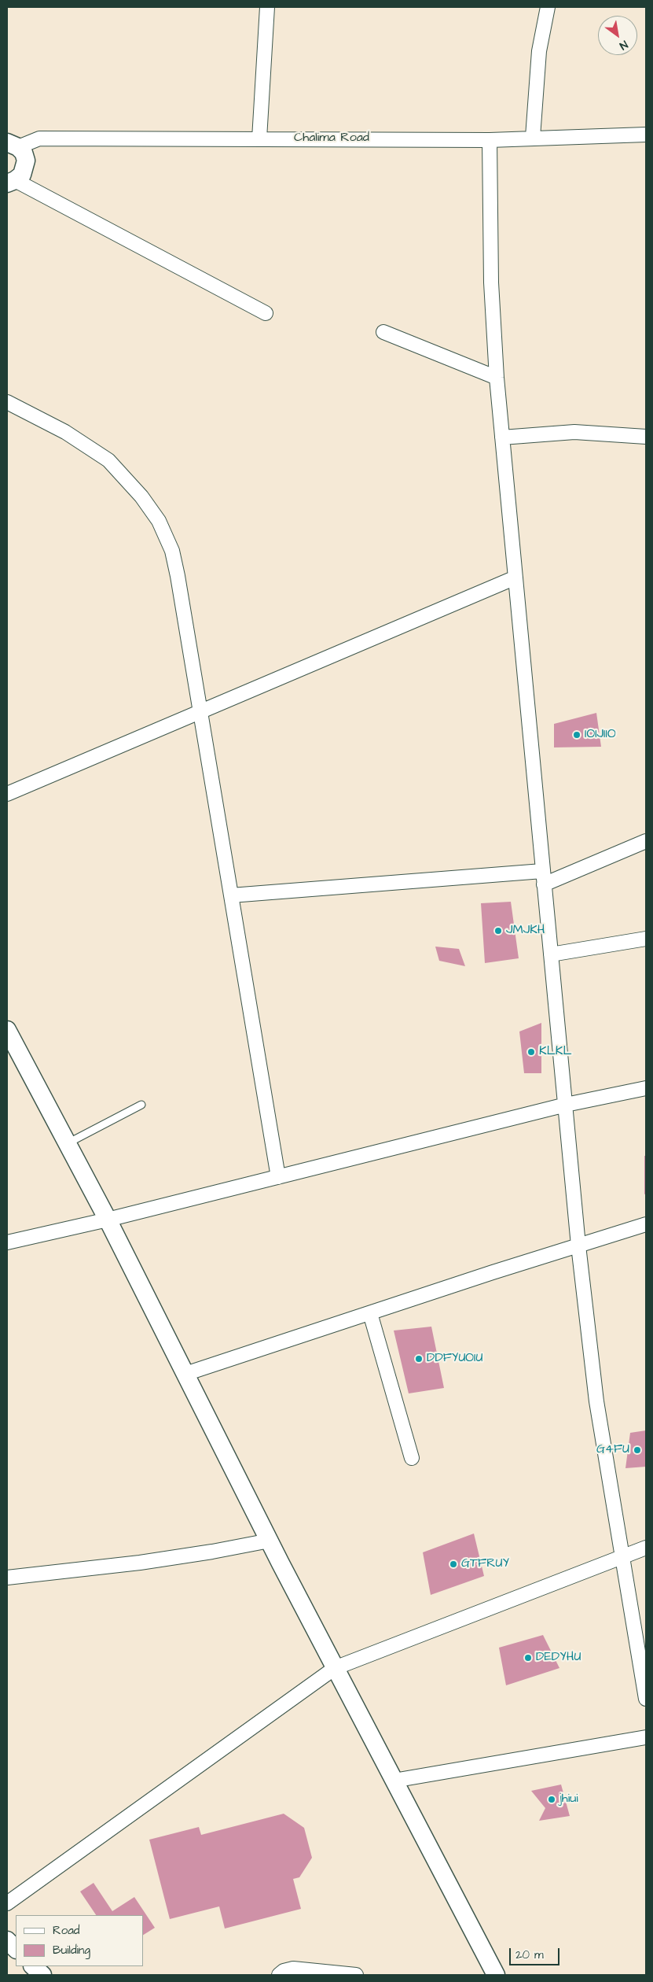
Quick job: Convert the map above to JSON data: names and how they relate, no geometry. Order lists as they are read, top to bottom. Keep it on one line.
{"streets":{"street":["Chalima Road"]},"places":["IOIJIIO","JMJKH","KLKL","DDFYUOIU","G4FU","GTFRUY","DEDYHU","jhiui"],"legend":["Road","Building"],"scale_bar":"20 m","north":"bottom right"}
